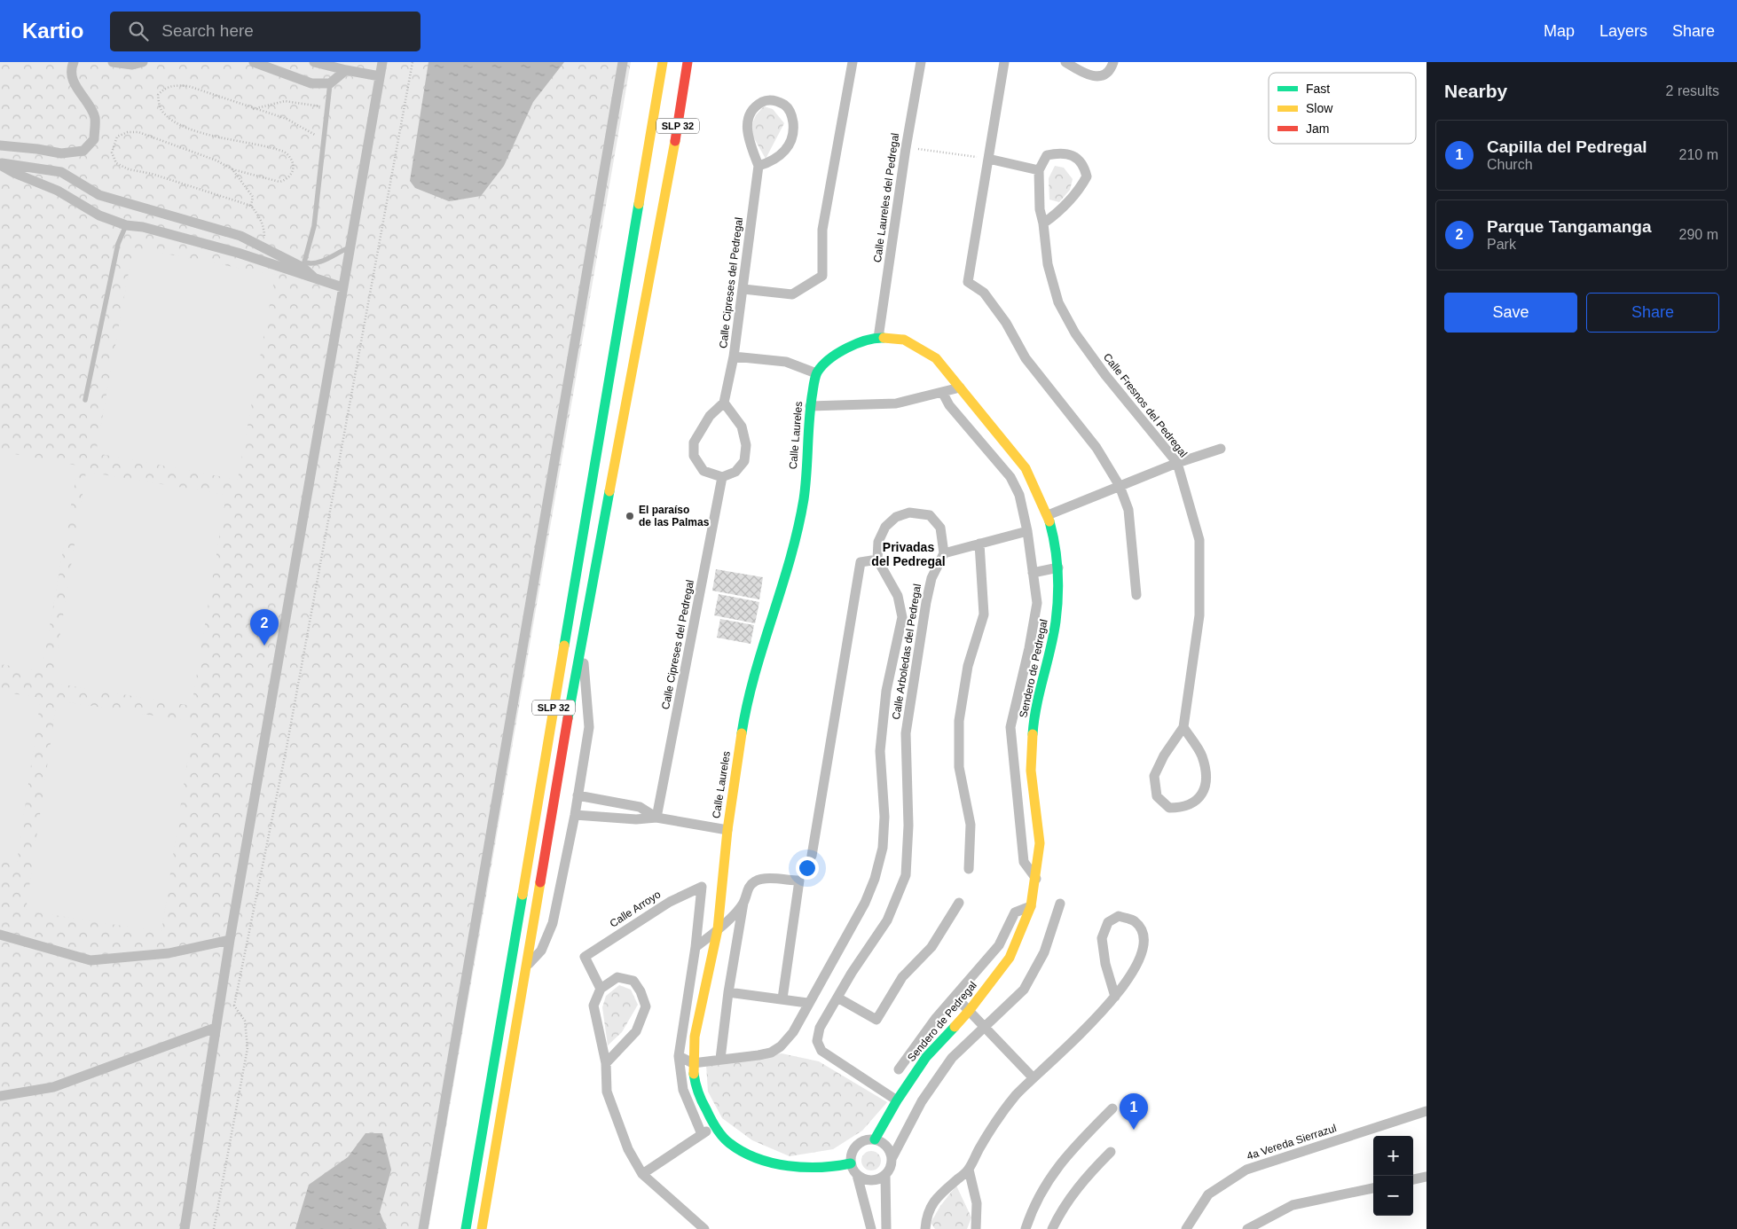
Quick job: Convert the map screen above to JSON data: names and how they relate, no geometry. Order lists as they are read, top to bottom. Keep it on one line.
{"streets":{"main road":["SLP 32","Calle Laureles","Sendero de Pedregal"],"street":["Calle Laureles del Pedregal","Calle Cipreses del Pedregal","Calle Fresnos del Pedregal","Calle Arboledas del Pedregal","Calle Arroyo","4a Vereda Sierrazul"]},"crossings":[["Calle Laureles del Pedregal","Sendero de Pedregal"],["Calle Laureles","Calle Arboledas del Pedregal"],["Calle Laureles","Sendero de Pedregal"],["Calle Arboledas del Pedregal","Sendero de Pedregal"]],"districts":["Privadas del Pedregal"],"places":["El paraíso de las Palmas"],"legend":["Fast","Slow","Jam"],"page":{"header":"Kartio","search":"Search here","nav":["Map","Layers","Share"],"heading":["Nearby","2 results"],"list":[{"mark":"1","name":"Capilla del Pedregal","note":"Church","value":"210 m"},{"mark":"2","name":"Parque Tangamanga","note":"Park","value":"290 m"}],"buttons":["Save","Share"],"pins":["2","1"],"map_buttons":["+","−"]}}
